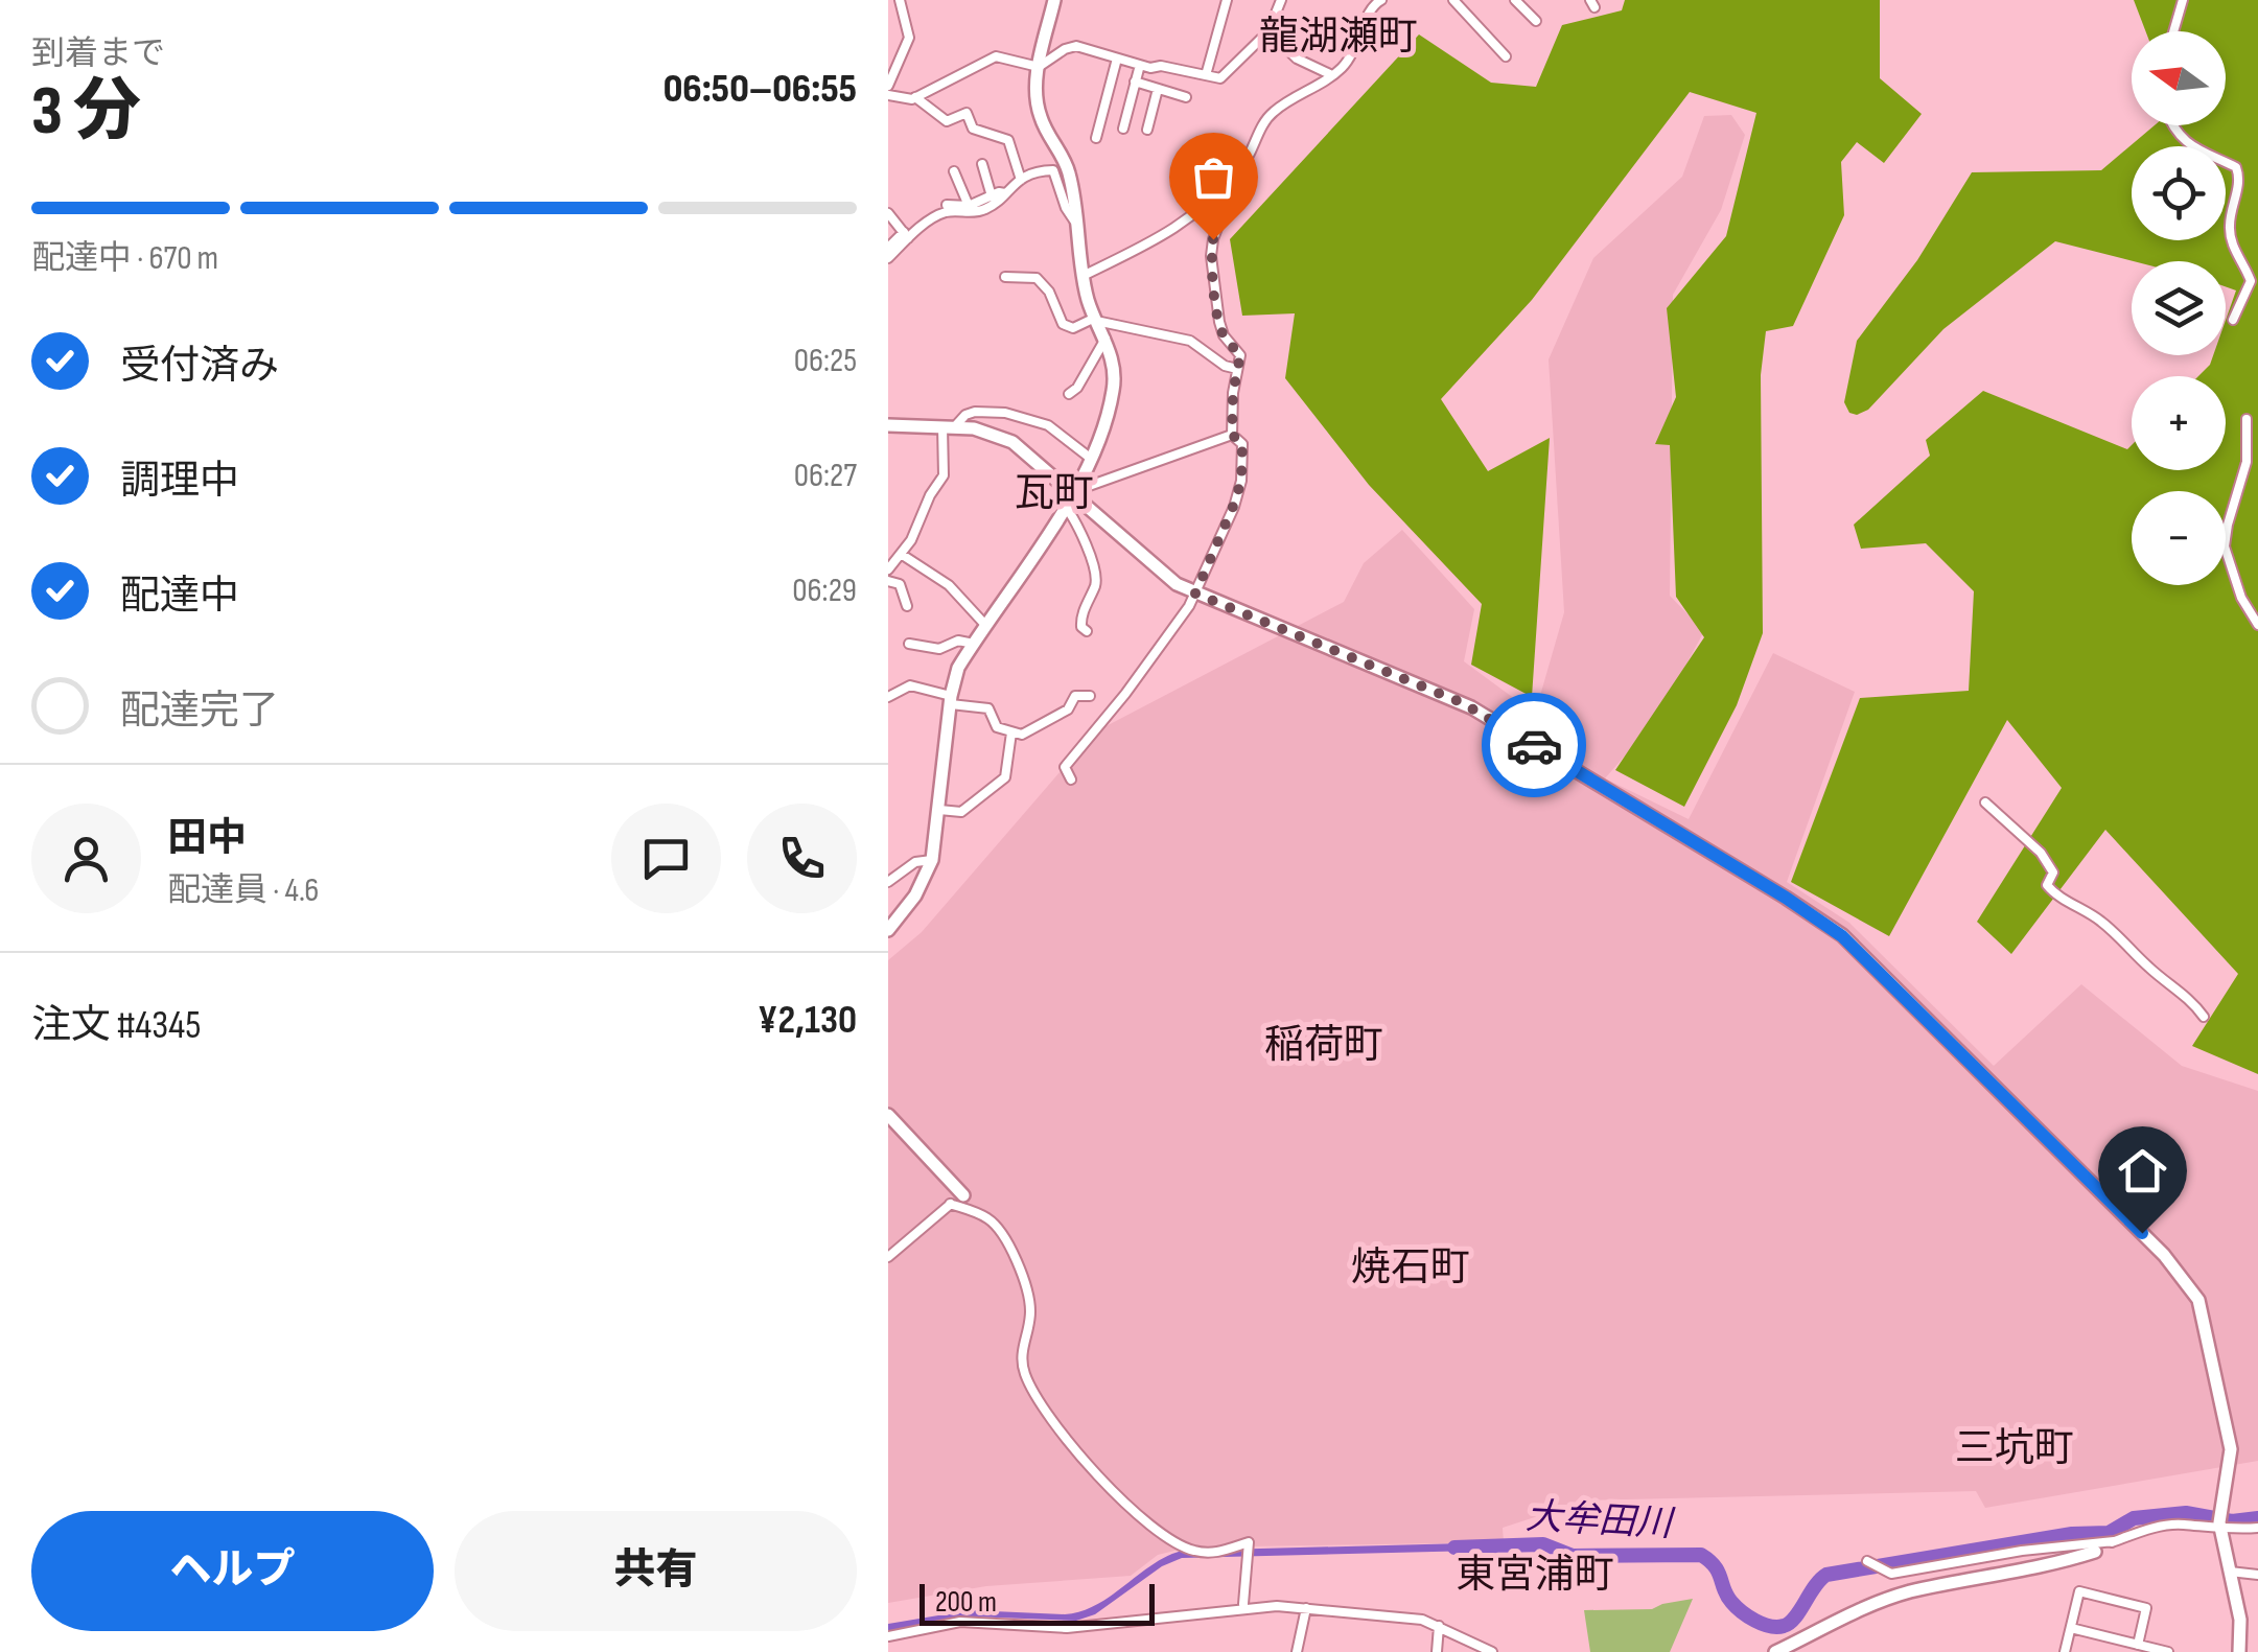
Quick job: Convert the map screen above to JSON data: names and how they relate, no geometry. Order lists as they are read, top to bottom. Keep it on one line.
{"districts":["龍湖瀬町","瓦町","稲荷町","焼石町","三坑町","東宮浦町"],"water":["大牟田川"],"scale_bar":"200 m","north":"left","page":{"heading":["3 分","到着まで","06:50–06:55"],"panel":["田中","配達員 · 4.6","注文 #4345","¥2,130"],"map_buttons":["+","−"],"bar":"配達中 · 670 m","list":[["受付済み","06:25"],["調理中","06:27"],["配達中","06:29"],"配達完了"],"buttons":["ヘルプ","共有"],"scale":"200 m"}}
